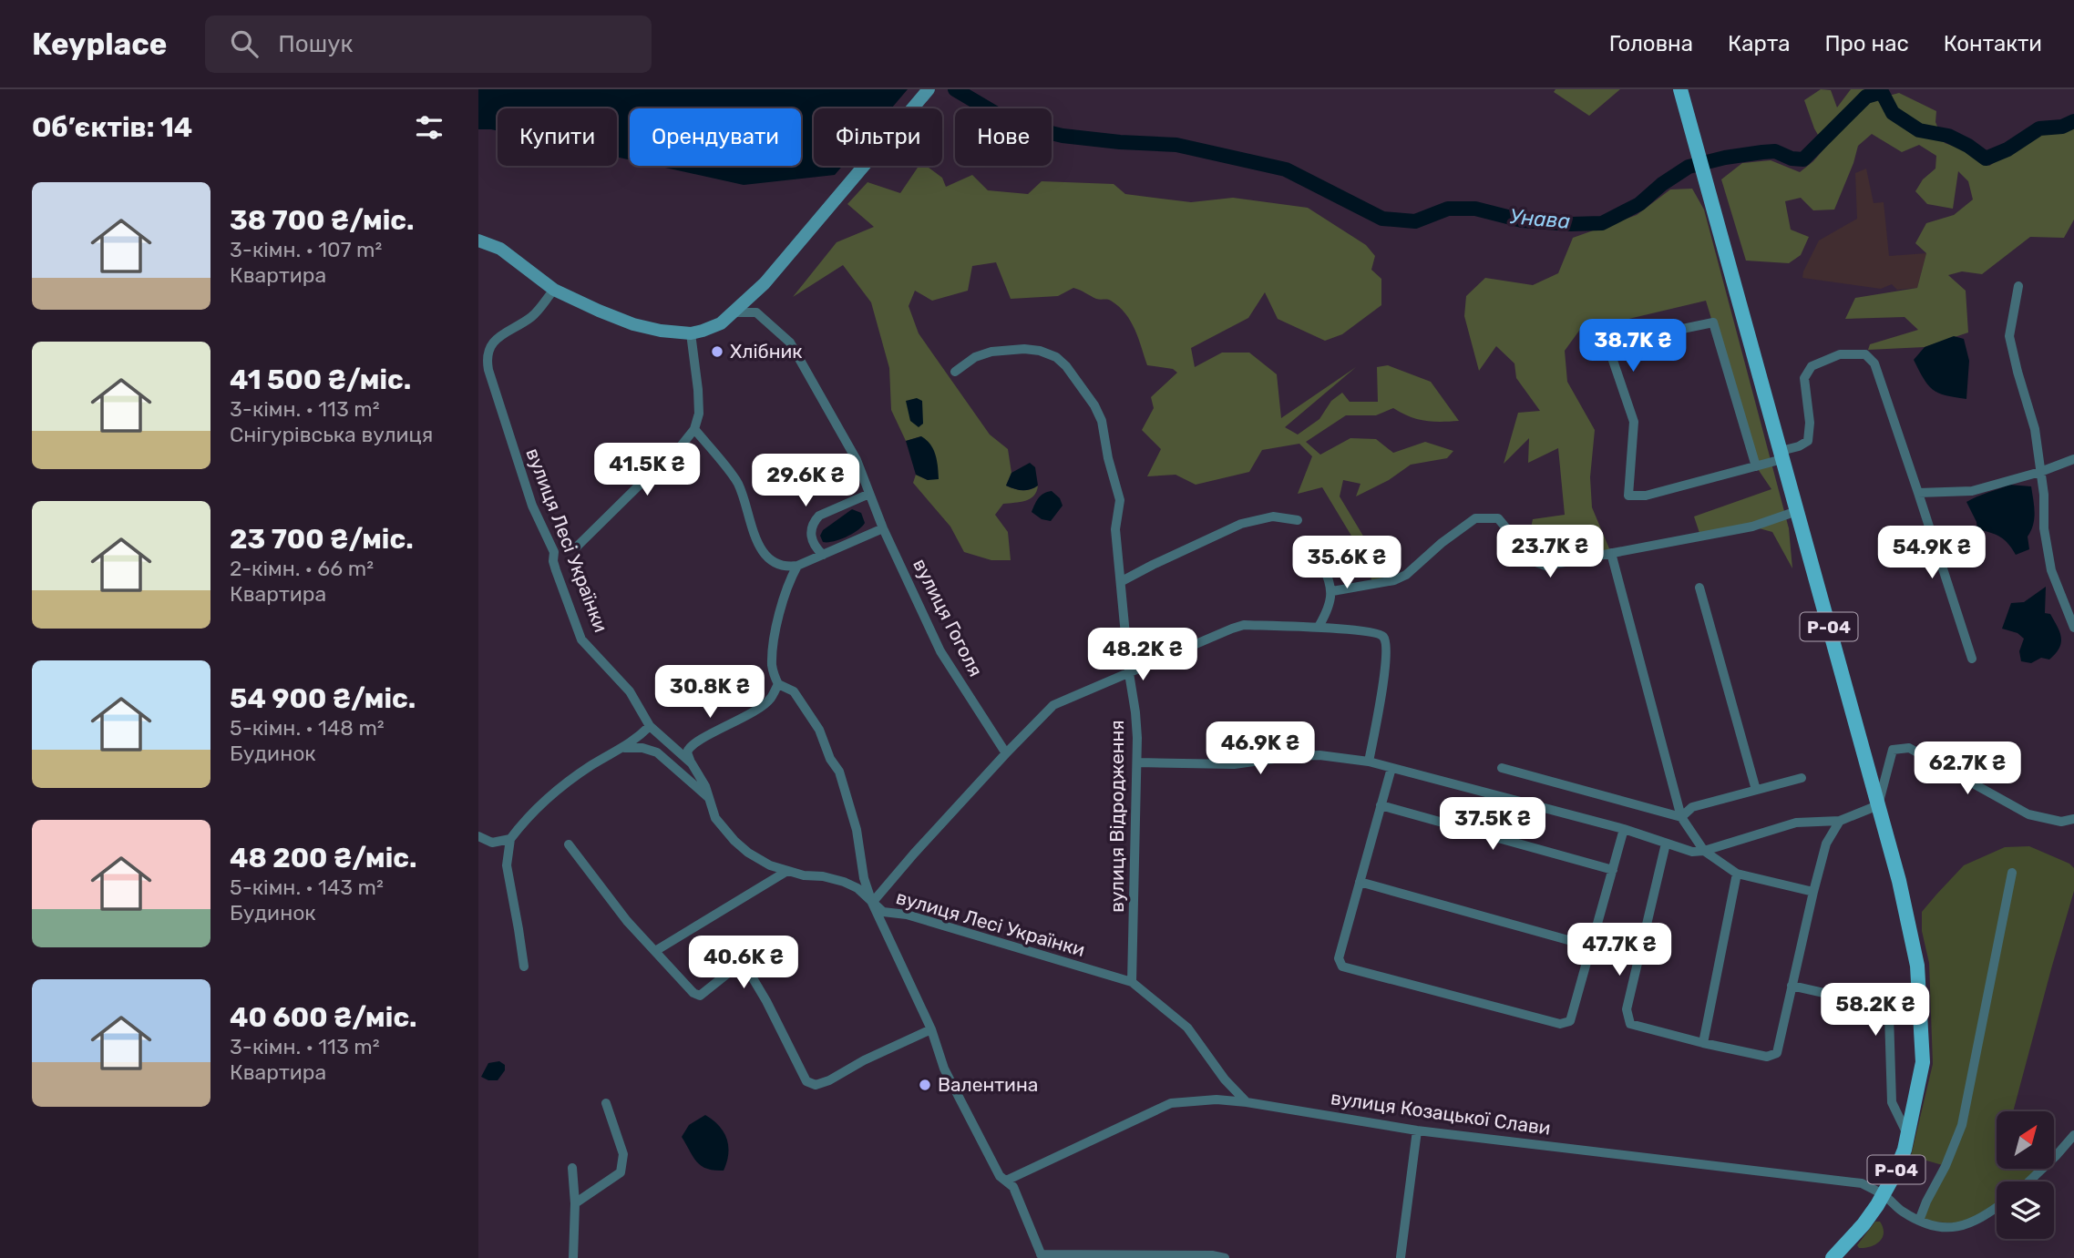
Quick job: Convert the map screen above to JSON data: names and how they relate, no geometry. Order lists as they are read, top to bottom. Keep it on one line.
{"streets":{"main road":["Р-04"],"street":["вулиця Лесі Українки","вулиця Гоголя","вулиця Відродження","вулиця Козацької Слави"]},"crossings":[["вулиця Лесі Українки","вулиця Відродження"],["вулиця Лесі Українки","вулиця Козацької Слави"],["Р-04","вулиця Козацької Слави"]],"water":["Унава"],"places":["Хлібник","Валентина"],"north":"top right","page":{"header":"Keyplace","search":"Пошук","nav":["Головна","Карта","Про нас","Контакти"],"heading":"Об’єктів: 14","chip":["Купити","Орендувати","Фільтри","Нове"],"list":[{"name":"38 700 ₴/міс.","note":"3-кімн. · 107 m² · Квартира"},{"name":"41 500 ₴/міс.","note":"3-кімн. · 113 m² · Снігурівська вулиця"},{"name":"23 700 ₴/міс.","note":"2-кімн. · 66 m² · Квартира"},{"name":"54 900 ₴/міс.","note":"5-кімн. · 148 m² · Будинок"},{"name":"48 200 ₴/міс.","note":"5-кімн. · 143 m² · Будинок"},{"name":"40 600 ₴/міс.","note":"3-кімн. · 113 m² · Квартира"}],"price":["38.7K ₴","41.5K ₴","29.6K ₴","23.7K ₴","54.9K ₴","35.6K ₴","48.2K ₴","30.8K ₴","46.9K ₴","62.7K ₴","37.5K ₴","47.7K ₴","40.6K ₴","58.2K ₴"]}}
